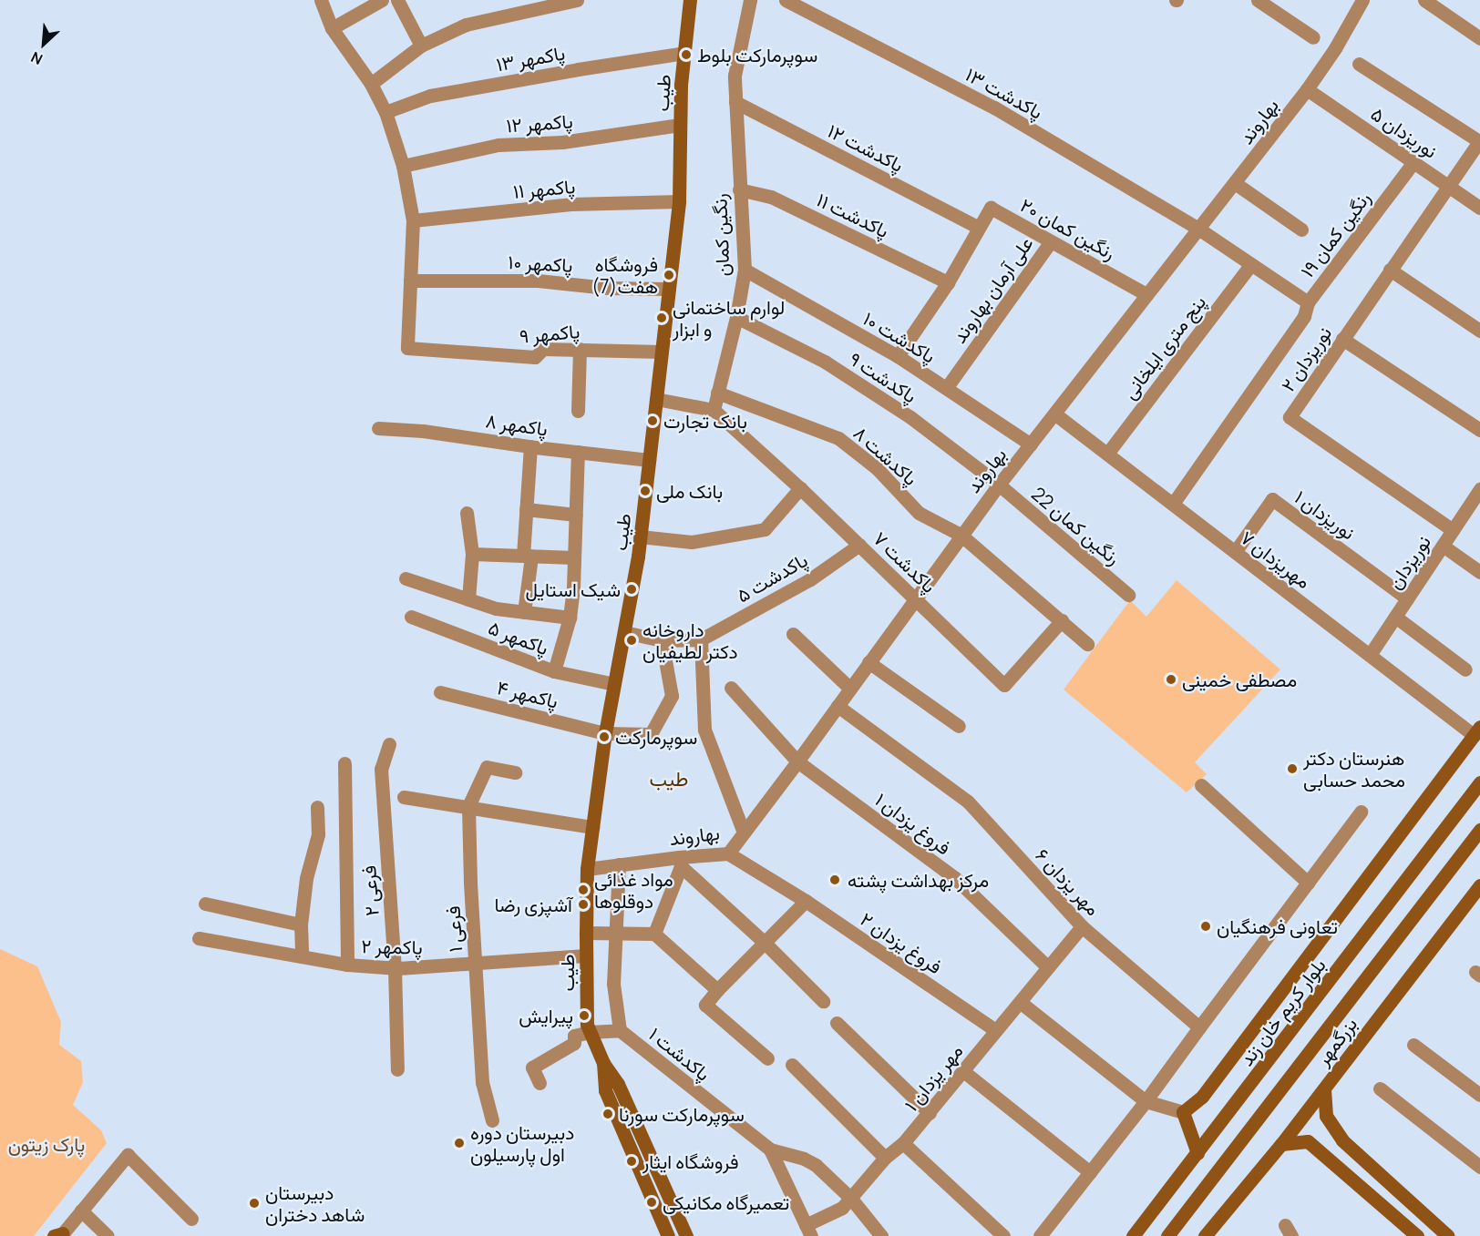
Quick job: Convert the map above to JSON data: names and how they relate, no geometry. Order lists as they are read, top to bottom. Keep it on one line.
{"streets":{"main road":["طیب","بلوار کریم خان زند","بزرگمهر"],"street":["پاکمهر ۱۳","پاکدشت ۱۳","بهاروند","پاکمهر ۱۲","نوریزدان ۵","پاکدشت ۱۲","پاکمهر ۱۱","پاکدشت ۱۱","رنگین کمان ۲۰","رنگین کمان ۱۹","رنگین کمان","پاکمهر ۱۰","علی آرمان بهاروند","پاکمهر ۹","پاکدشت ۱۰","پنج متری ایلخانی","نوریزدان ۲","پاکدشت ۹","پاکمهر ۸","پاکدشت ۸","نوریزدان ۱","رنگین کمان 22","مهریزدان ۷","پاکدشت ۷","نوریزدان","پاکدشت ۵","پاکمهر ۵","پاکمهر ۴","فروغ یزدان ۱","مهر یزدان ۶","فرعی ۲","فرعی ۱","فروغ یزدان ۲","پاکمهر ۲","پاکدشت ۱","مهر یزدان ۱"]},"crossings":[["پاکمهر ۱۳","طیب"],["طیب","بهاروند"],["طیب","پاکمهر ۱۲"],["طیب","پاکمهر ۱۱"],["طیب","پاکمهر ۱۰"],["طیب","پاکمهر ۹"],["طیب","پاکمهر ۸"],["طیب","پاکمهر ۵"],["طیب","پاکمهر ۴"],["طیب","پاکمهر ۲"],["پاکدشت ۱۳","بهاروند"],["پاکدشت ۱۳","رنگین کمان ۱۹"],["بهاروند","نوریزدان ۵"],["بهاروند","رنگین کمان ۲۰"],["بهاروند","رنگین کمان ۱۹"],["بهاروند","پاکدشت ۱۰"],["بهاروند","پاکدشت ۹"],["بهاروند","پاکدشت ۸"],["بهاروند","رنگین کمان 22"],["بهاروند","مهریزدان ۷"],["بهاروند","پاکدشت ۷"],["بهاروند","فروغ یزدان ۱"],["بهاروند","مهر یزدان ۶"],["بهاروند","فروغ یزدان ۲"],["بهاروند","پاکدشت ۱"],["نوریزدان ۵","رنگین کمان ۱۹"],["نوریزدان ۵","نوریزدان ۲"],["پاکدشت ۱۲","رنگین کمان ۲۰"],["پاکدشت ۱۲","رنگین کمان"],["پاکدشت ۱۱","رنگین کمان"],["رنگین کمان ۲۰","علی آرمان بهاروند"],["رنگین کمان ۱۹","پنج متری ایلخانی"],["رنگین کمان","پاکدشت ۱۰"],["رنگین کمان","پاکدشت ۹"],["رنگین کمان","پاکدشت ۸"],["رنگین کمان","پاکدشت ۷"],["پاکمهر ۱۰","پاکمهر ۹"],["علی آرمان بهاروند","پاکدشت ۱۰"],["پنج متری ایلخانی","مهریزدان ۷"],["نوریزدان ۲","نوریزدان"],["پاکدشت ۹","رنگین کمان 22"],["پاکدشت ۸","پاکدشت ۷"],["نوریزدان ۱","مهریزدان ۷"],["نوریزدان ۱","نوریزدان"],["مهریزدان ۷","نوریزدان"],["پاکدشت ۷","پاکدشت ۵"],["فروغ یزدان ۱","مهر یزدان ۱"],["مهر یزدان ۶","مهر یزدان ۱"],["فرعی ۲","پاکمهر ۲"],["فرعی ۱","پاکمهر ۲"],["فروغ یزدان ۲","مهر یزدان ۱"],["پاکدشت ۱","مهر یزدان ۱"]],"districts":["طیب"],"parks":["پارک زیتون"],"places":["سوپرمارکت بلوط","فروشگاه هفت(7)","لوارم ساختمانی و ابزار","بانک تجارت","بانک ملی","شیک استایل","داروخانه دکتر لطیفیان","مصطفی خمینی","سوپرمارکت","هنرستان دکتر محمد حسابی","مرکز بهداشت پشته","مواد غذائی دوقلوها","آشپزی رضا","تعاونی فرهنگیان","پیرایش","سوپرمارکت سورنا","دبیرستان دوره اول پارسیلون","فروشگاه ایثار","تعمیرگاه مکانیکی","دبیرستان شاهد دختران"],"north":"bottom left"}
